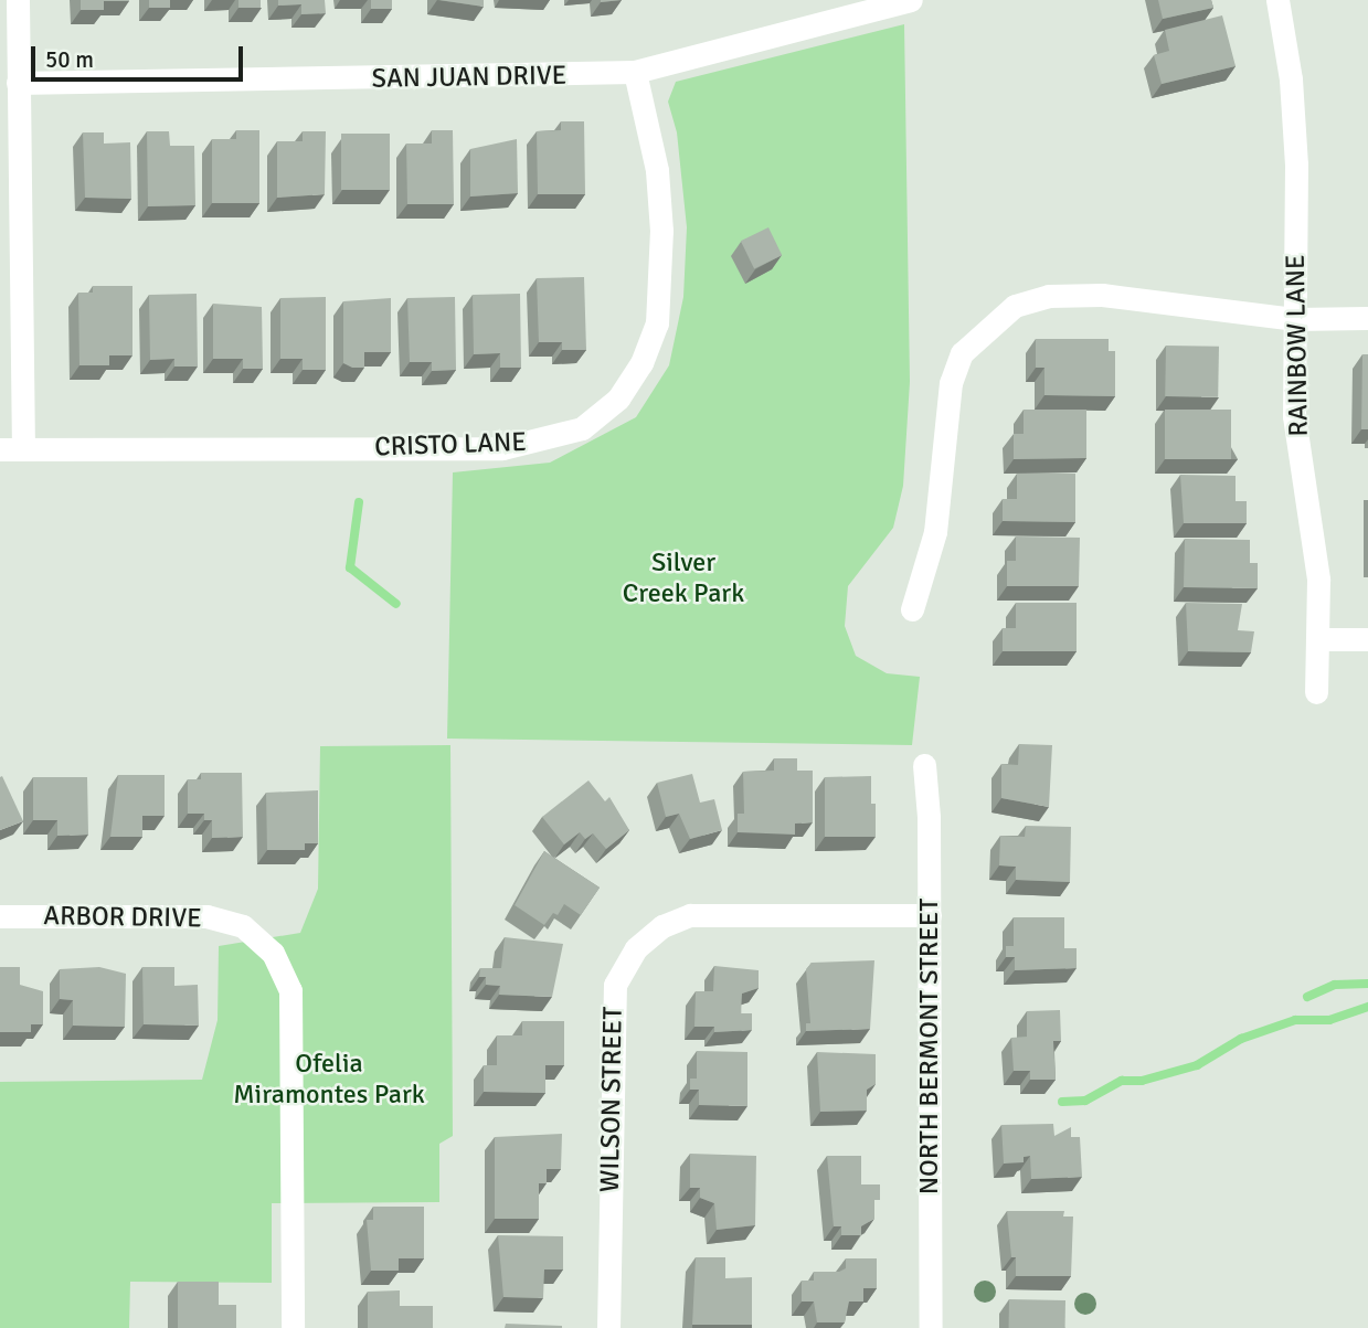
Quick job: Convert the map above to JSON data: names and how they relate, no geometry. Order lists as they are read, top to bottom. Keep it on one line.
{"streets":{"street":["SAN JUAN DRIVE","RAINBOW LANE","CRISTO LANE","ARBOR DRIVE","NORTH BERMONT STREET","WILSON STREET"]},"crossings":[["SAN JUAN DRIVE","CRISTO LANE"],["NORTH BERMONT STREET","WILSON STREET"]],"parks":["Silver Creek Park","Ofelia Miramontes Park"],"scale_bar":"50 m"}
